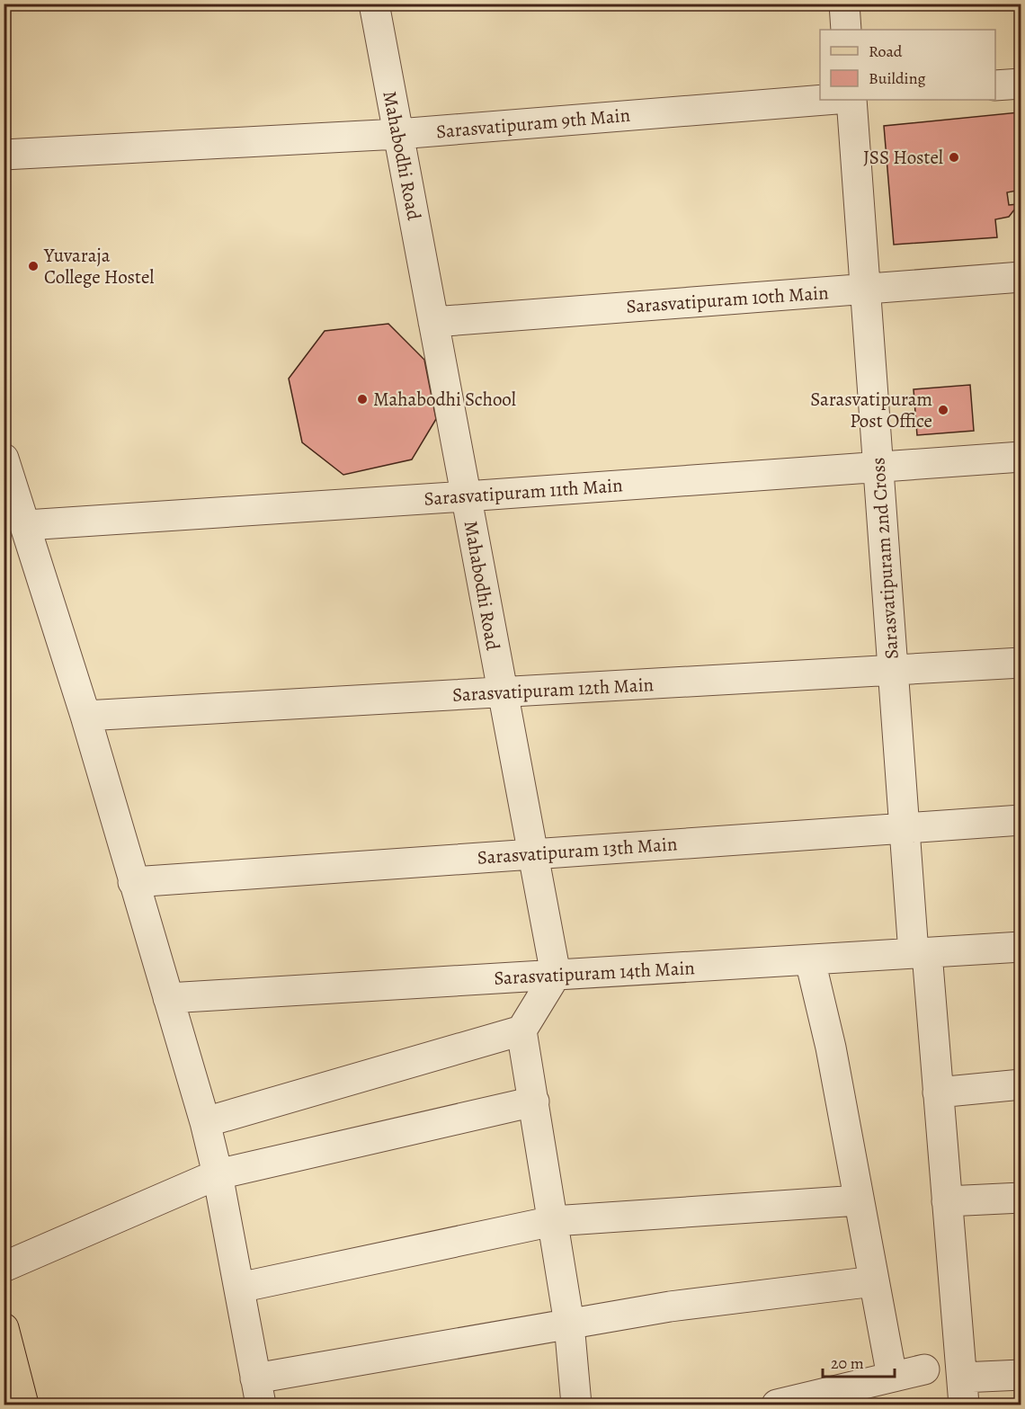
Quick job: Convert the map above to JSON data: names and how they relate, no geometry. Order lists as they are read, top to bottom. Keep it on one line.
{"streets":{"street":["Sarasvatipuram 9th Main","Mahabodhi Road","Sarasvatipuram 10th Main","Sarasvatipuram 11th Main","Sarasvatipuram 2nd Cross","Sarasvatipuram 12th Main","Sarasvatipuram 13th Main","Sarasvatipuram 14th Main"]},"crossings":[["Sarasvatipuram 9th Main","Mahabodhi Road"],["Mahabodhi Road","Sarasvatipuram 10th Main"],["Mahabodhi Road","Sarasvatipuram 11th Main"],["Mahabodhi Road","Sarasvatipuram 12th Main"],["Mahabodhi Road","Sarasvatipuram 13th Main"],["Mahabodhi Road","Sarasvatipuram 14th Main"],["Sarasvatipuram 10th Main","Sarasvatipuram 2nd Cross"],["Sarasvatipuram 11th Main","Sarasvatipuram 2nd Cross"],["Sarasvatipuram 2nd Cross","Sarasvatipuram 12th Main"],["Sarasvatipuram 2nd Cross","Sarasvatipuram 13th Main"],["Sarasvatipuram 2nd Cross","Sarasvatipuram 14th Main"]],"places":["JSS Hostel","Yuvaraja College Hostel","Mahabodhi School","Sarasvatipuram Post Office"],"legend":["Road","Building"],"scale_bar":"20 m"}
